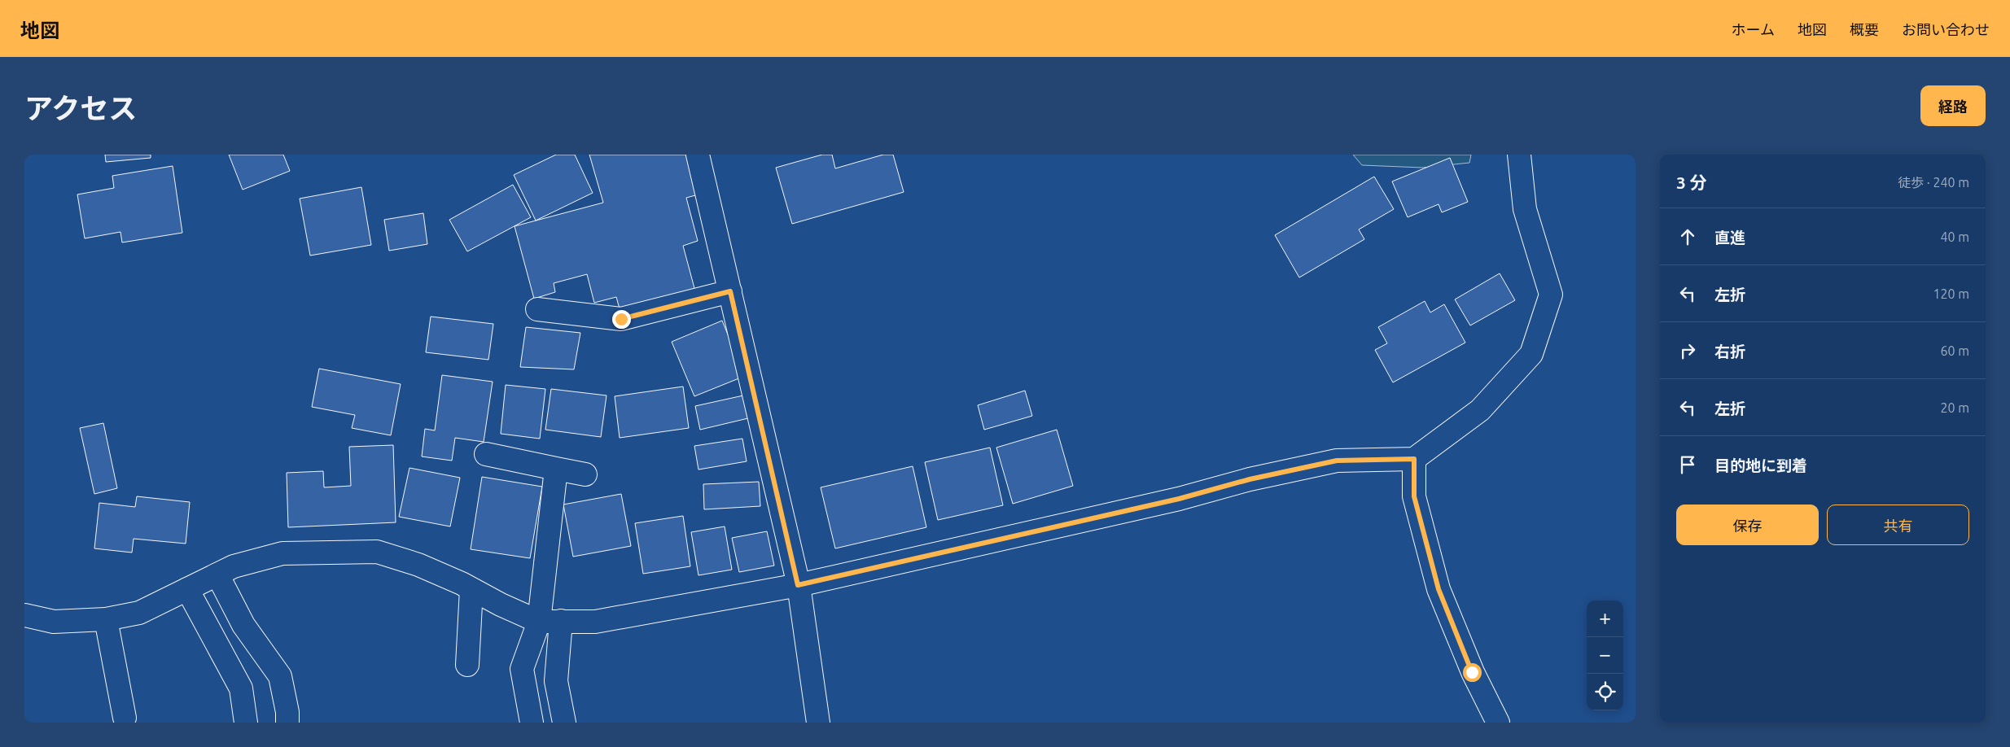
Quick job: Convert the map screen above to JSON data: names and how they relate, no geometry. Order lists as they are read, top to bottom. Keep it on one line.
{"page":{"header":"地図","nav":["ホーム","地図","概要","お問い合わせ"],"title":"アクセス","buttons":["経路",["保存","共有"]],"heading":["3 分","徒歩 · 240 m"],"list":[["直進","40 m"],["左折","120 m"],["右折","60 m"],["左折","20 m"],"目的地に到着"],"map_buttons":["+","−"]}}
